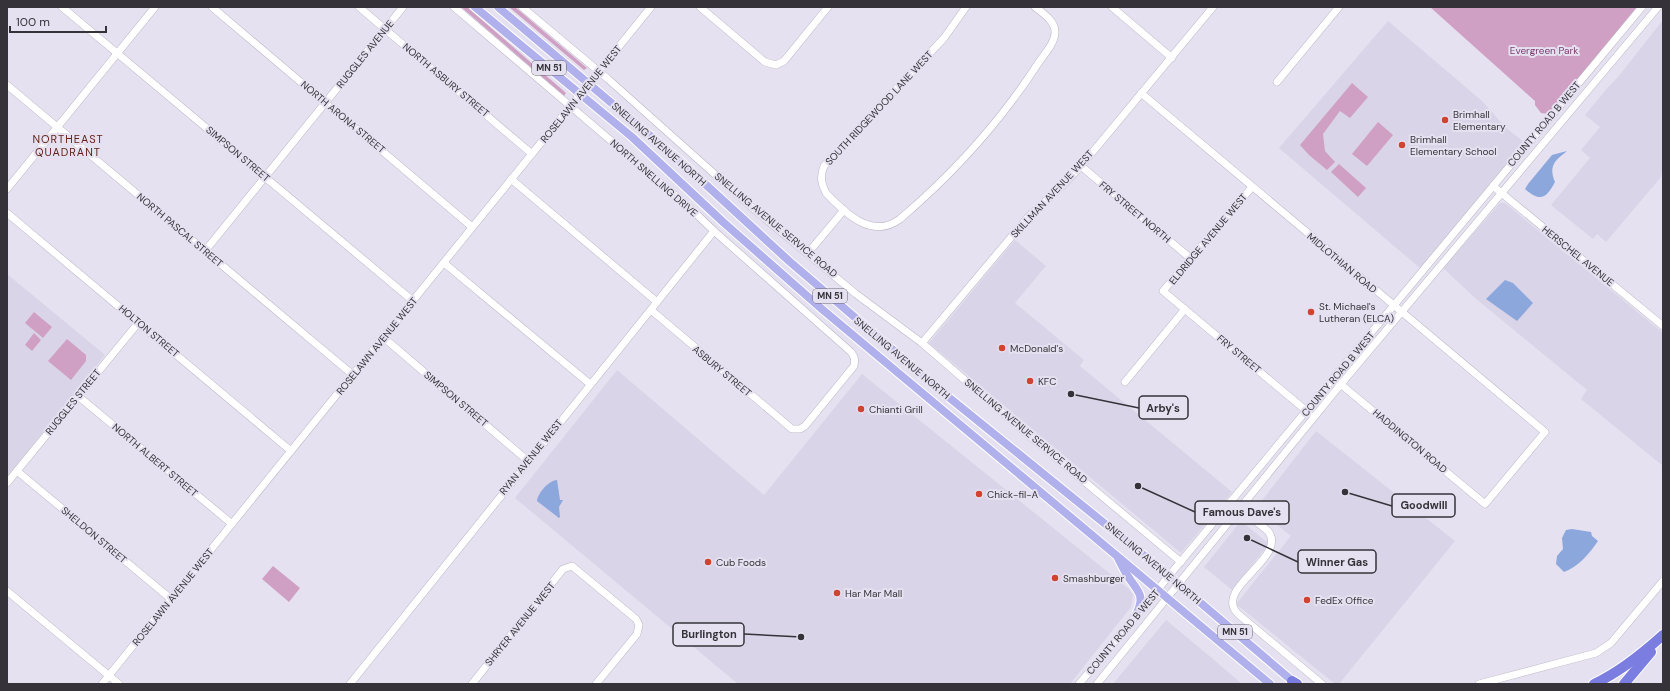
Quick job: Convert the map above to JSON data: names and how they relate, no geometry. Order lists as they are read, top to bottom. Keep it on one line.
{"streets":{"main road":["MN 51","SNELLING AVENUE NORTH"],"street":["RUGGLES AVENUE","NORTH ASBURY STREET","ROSELAWN AVENUE WEST","SOUTH RIDGEWOOD LANE WEST","NORTH ARONA STREET","COUNTY ROAD B WEST","SIMPSON STREET","NORTH SNELLING DRIVE","SKILLMAN AVENUE WEST","FRY STREET NORTH","SNELLING AVENUE SERVICE ROAD","NORTH PASCAL STREET","ELDRIDGE AVENUE WEST","HERSCHEL AVENUE","MIDLOTHIAN ROAD","HOLTON STREET","FRY STREET","ASBURY STREET","RUGGLES STREET","HADDINGTON ROAD","RYAN AVENUE WEST","NORTH ALBERT STREET","SHELDON STREET","SHRYER AVENUE WEST"]},"crossings":[["RUGGLES AVENUE","NORTH ASBURY STREET"],["RUGGLES AVENUE","NORTH ARONA STREET"],["RUGGLES AVENUE","SIMPSON STREET"],["RUGGLES AVENUE","NORTH PASCAL STREET"],["NORTH ASBURY STREET","ROSELAWN AVENUE WEST"],["ROSELAWN AVENUE WEST","NORTH ARONA STREET"],["ROSELAWN AVENUE WEST","SNELLING AVENUE NORTH"],["ROSELAWN AVENUE WEST","SIMPSON STREET"],["ROSELAWN AVENUE WEST","NORTH SNELLING DRIVE"],["ROSELAWN AVENUE WEST","SNELLING AVENUE SERVICE ROAD"],["ROSELAWN AVENUE WEST","NORTH PASCAL STREET"],["ROSELAWN AVENUE WEST","HOLTON STREET"],["ROSELAWN AVENUE WEST","NORTH ALBERT STREET"],["ROSELAWN AVENUE WEST","SHELDON STREET"],["COUNTY ROAD B WEST","SNELLING AVENUE NORTH"],["COUNTY ROAD B WEST","SNELLING AVENUE SERVICE ROAD"],["COUNTY ROAD B WEST","HERSCHEL AVENUE"],["COUNTY ROAD B WEST","MIDLOTHIAN ROAD"],["COUNTY ROAD B WEST","FRY STREET"],["COUNTY ROAD B WEST","HADDINGTON ROAD"],["SIMPSON STREET","RYAN AVENUE WEST"],["NORTH SNELLING DRIVE","ASBURY STREET"],["NORTH SNELLING DRIVE","RYAN AVENUE WEST"],["SKILLMAN AVENUE WEST","FRY STREET NORTH"],["SKILLMAN AVENUE WEST","SNELLING AVENUE SERVICE ROAD"],["SKILLMAN AVENUE WEST","MIDLOTHIAN ROAD"],["FRY STREET NORTH","ELDRIDGE AVENUE WEST"],["ELDRIDGE AVENUE WEST","MIDLOTHIAN ROAD"],["ELDRIDGE AVENUE WEST","FRY STREET"],["MIDLOTHIAN ROAD","HADDINGTON ROAD"],["HOLTON STREET","RUGGLES STREET"],["ASBURY STREET","RYAN AVENUE WEST"],["RUGGLES STREET","NORTH ALBERT STREET"],["RUGGLES STREET","SHELDON STREET"]],"districts":["NORTHEAST QUADRANT"],"parks":["Evergreen Park"],"places":["Brimhall Elementary","Brimhall Elementary School","St. Michael's Lutheran (ELCA)","McDonald's","KFC","Arby's","Chianti Grill","Famous Dave's","Goodwill","Chick-fil-A","Winner Gas","Cub Foods","Smashburger","Har Mar Mall","FedEx Office","Burlington"],"scale_bar":"100 m"}
